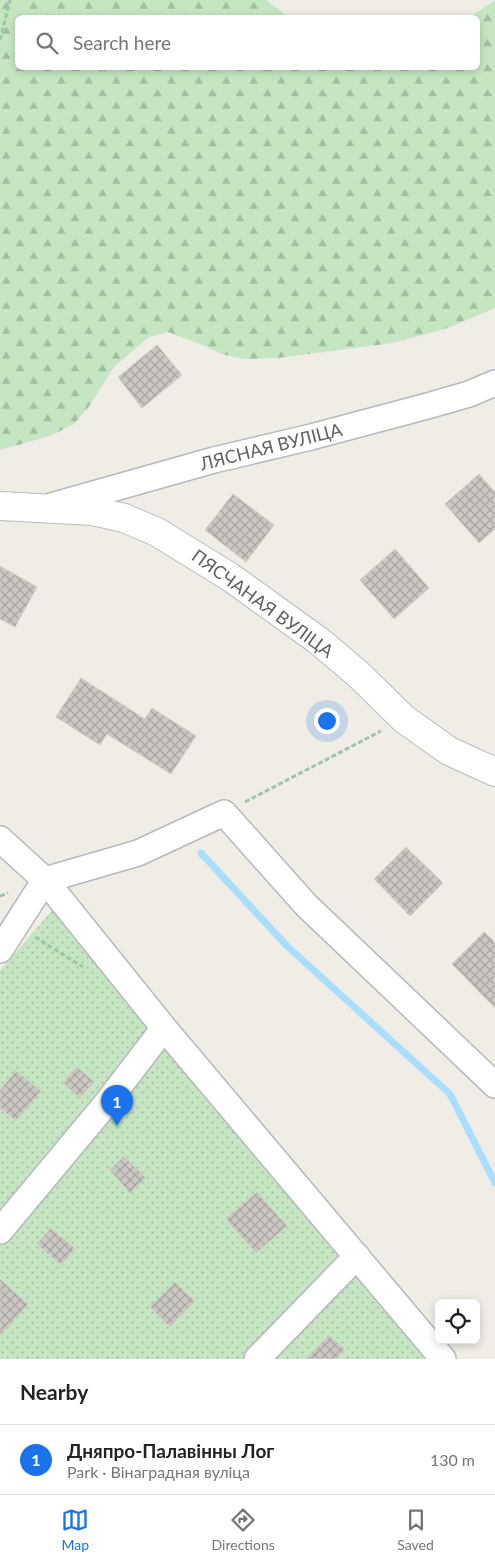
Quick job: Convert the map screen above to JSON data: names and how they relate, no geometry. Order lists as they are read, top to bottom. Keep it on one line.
{"streets":{"street":["ЛЯСНАЯ ВУЛІЦА","ПЯСЧАНАЯ ВУЛІЦА"]},"crossings":[["ЛЯСНАЯ ВУЛІЦА","ПЯСЧАНАЯ ВУЛІЦА"]],"page":{"search":"Search here","pins":"1","heading":"Nearby","list":[{"mark":"1","name":"Дняпро-Палавінны Лог","note":"Park · Вінаградная вуліца","value":"130 m"}],"nav":["Map","Directions","Saved"]}}
